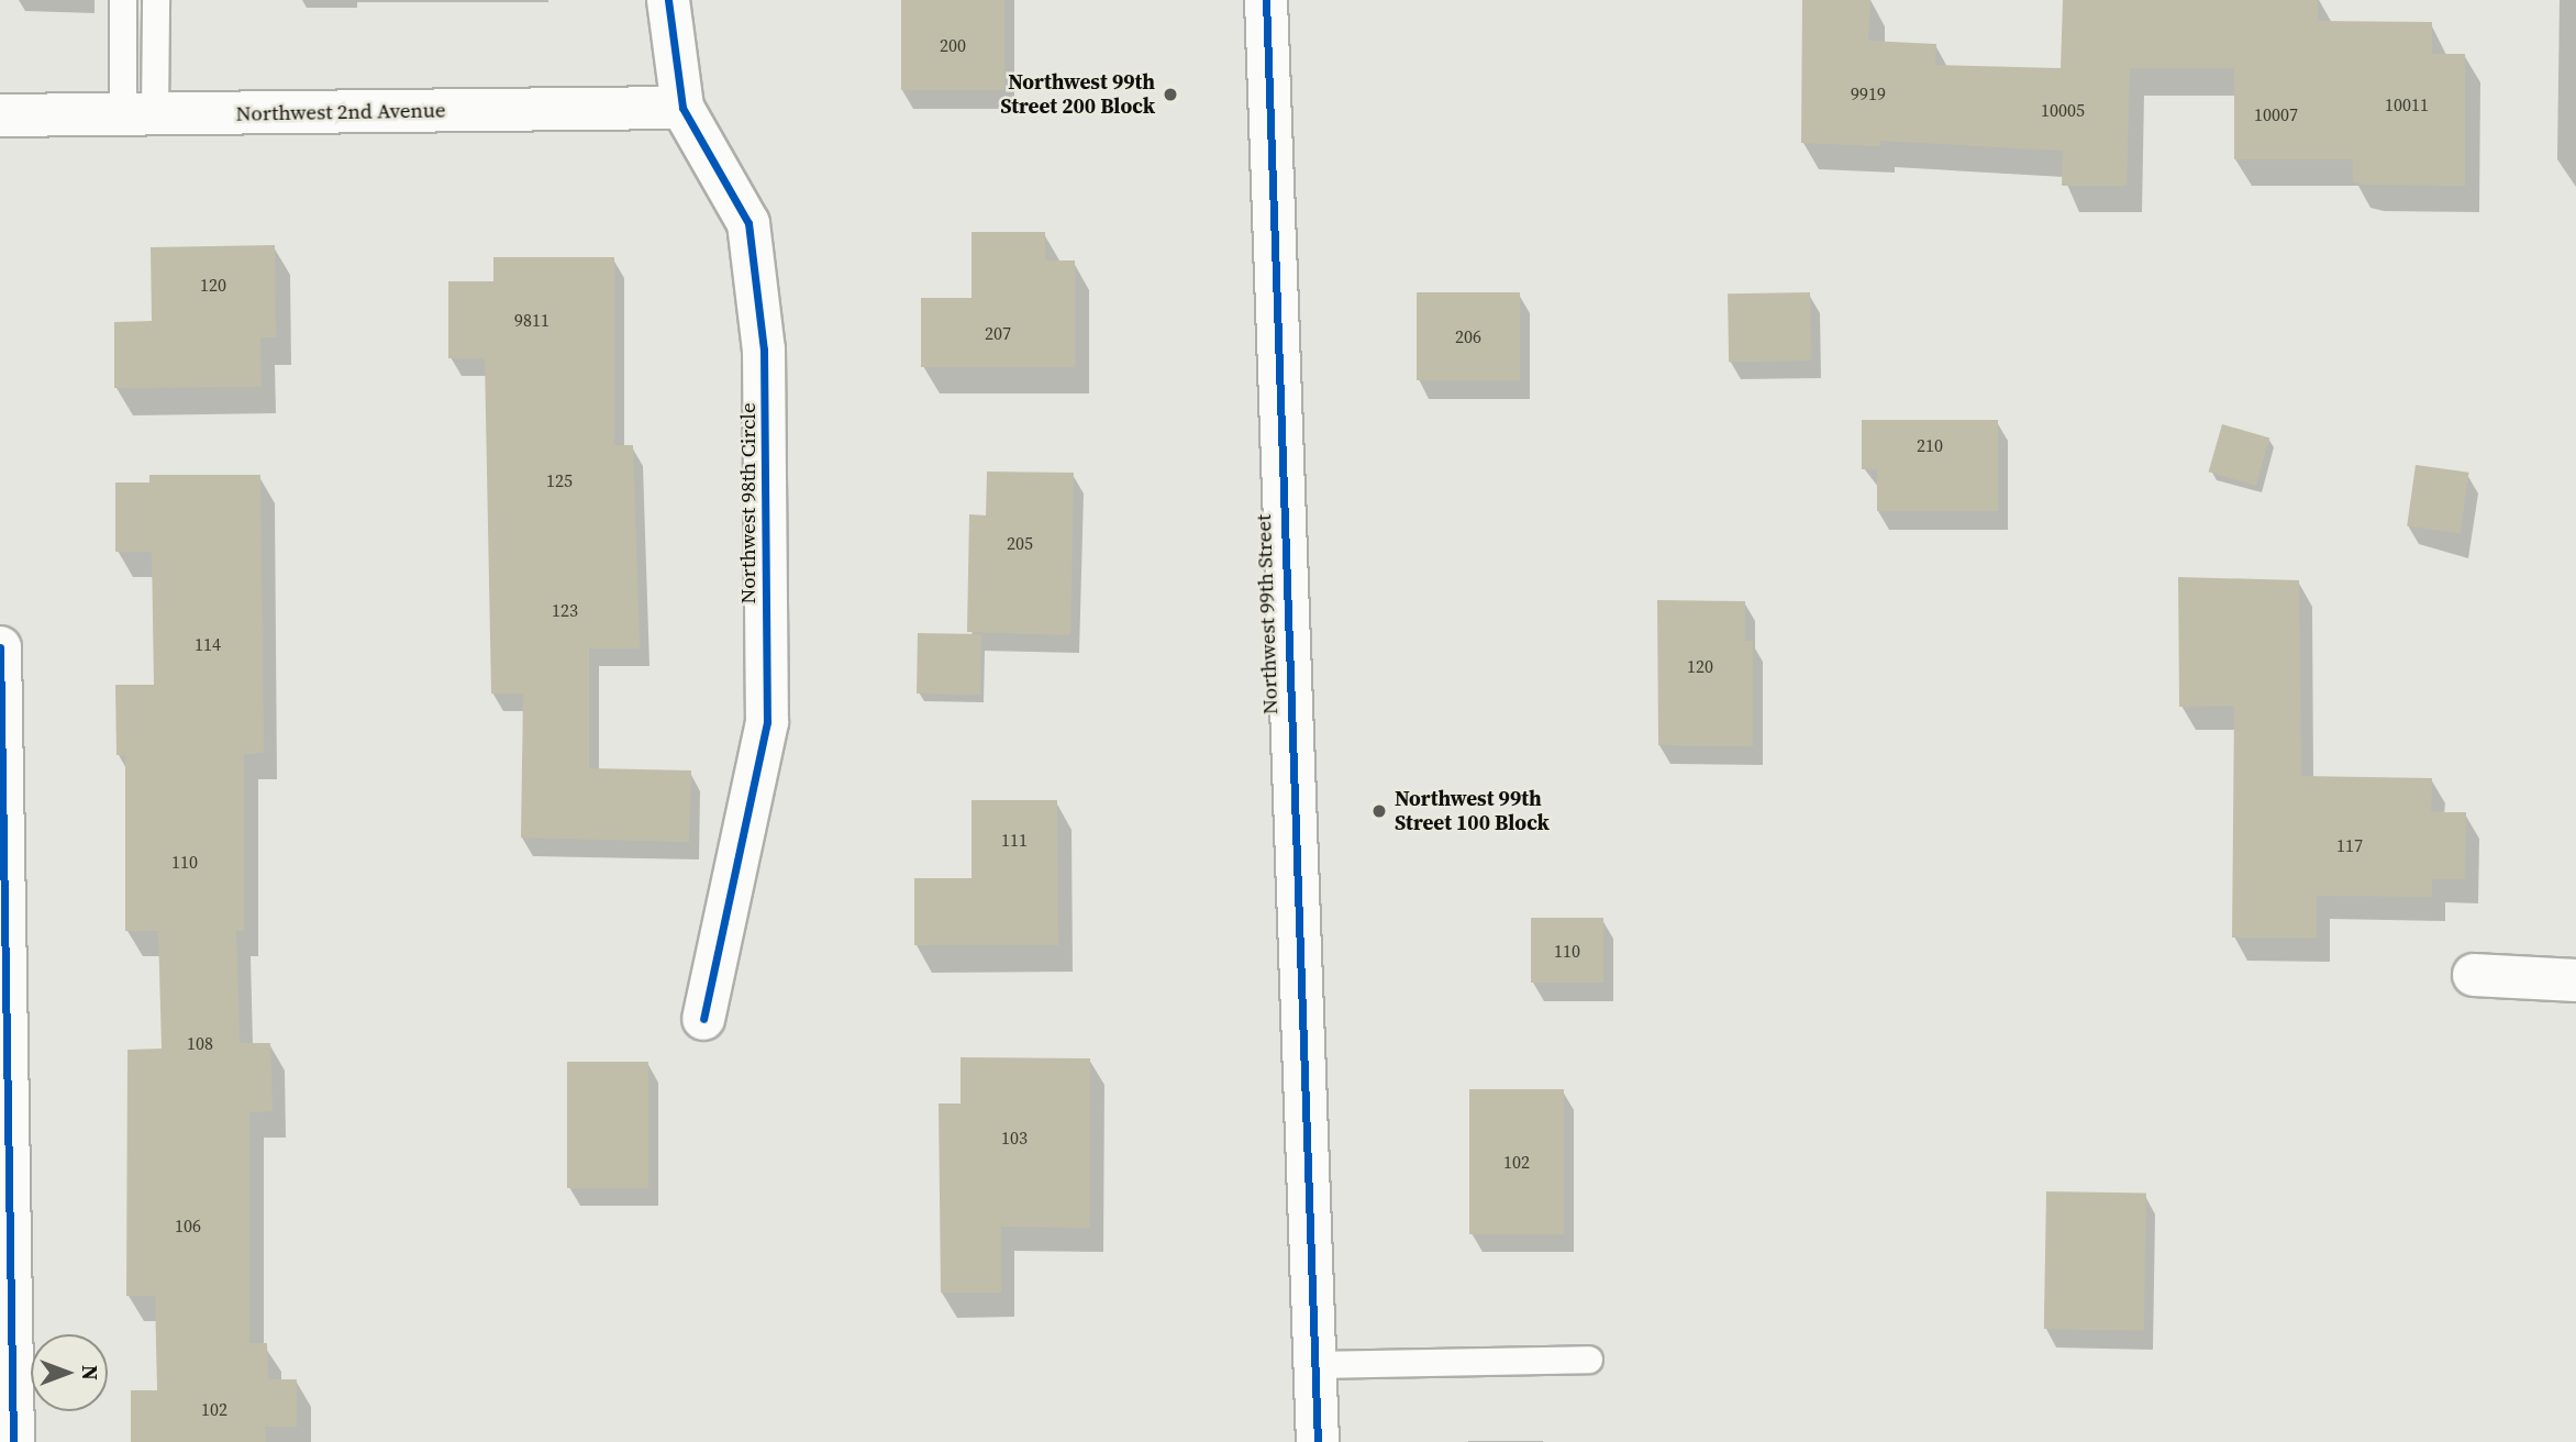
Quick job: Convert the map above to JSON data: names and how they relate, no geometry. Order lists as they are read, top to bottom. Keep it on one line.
{"streets":{"street":["Northwest 2nd Avenue","Northwest 98th Circle","Northwest 99th Street"]},"crossings":[["Northwest 2nd Avenue","Northwest 98th Circle"]],"places":["Northwest 99th Street 200 Block","Northwest 99th Street 100 Block"],"house_numbers":["200","9919","10011","10005","10007","120","9811","207","206","210","125","205","123","114","120","111","117","110","110","108","103","102","106","102"],"north":"right"}
